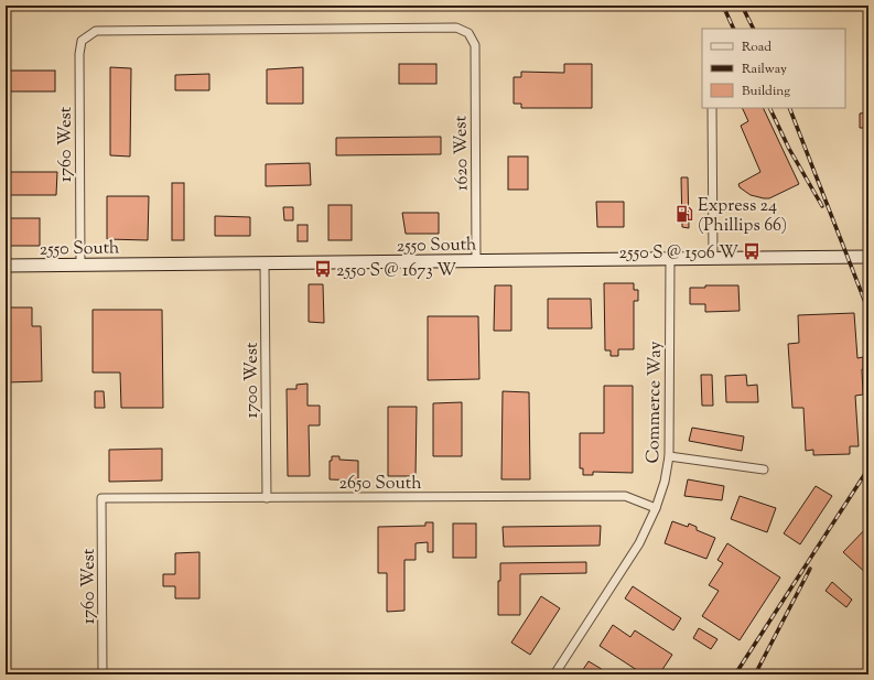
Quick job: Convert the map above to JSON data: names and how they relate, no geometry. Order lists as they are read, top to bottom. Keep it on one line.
{"streets":{"main road":["2550 South"],"street":["1760 West","1620 West","1700 West","Commerce Way","2650 South"]},"crossings":[["1760 West","1620 West"],["1760 West","2550 South"],["1760 West","2650 South"],["1620 West","2550 South"],["2550 South","1700 West"],["2550 South","Commerce Way"],["1700 West","2650 South"],["Commerce Way","2650 South"]],"places":{"fuel station":["Express 24 (Phillips 66)"],"bus stop":["2550 S @ 1506 W","2550 S @ 1673 W"]},"legend":["Road","Railway","Building"]}
